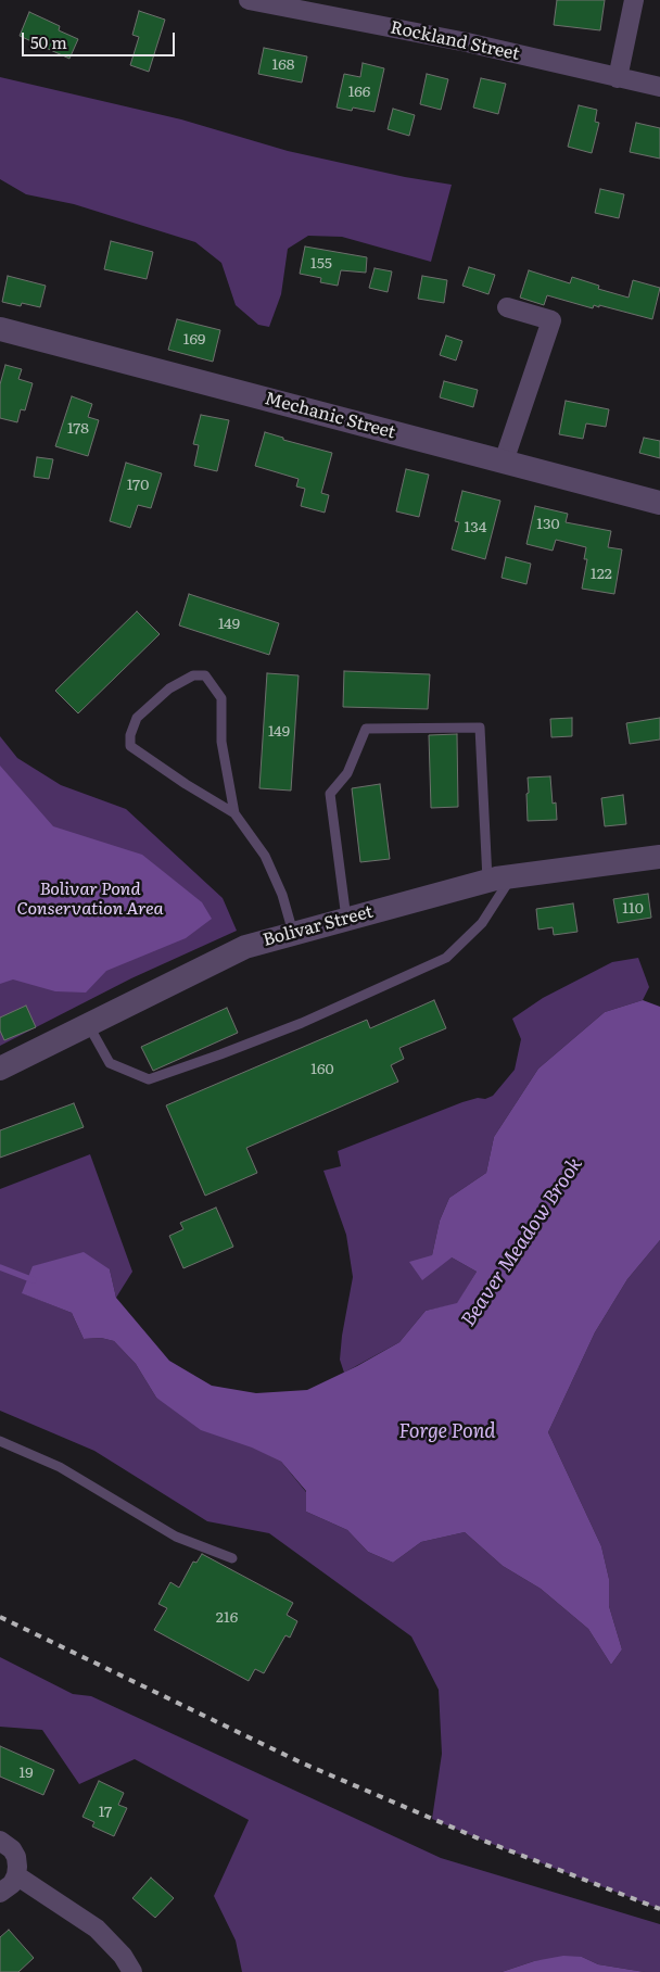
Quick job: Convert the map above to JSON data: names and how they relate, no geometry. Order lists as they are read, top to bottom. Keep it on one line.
{"streets":{"street":["Rockland Street","Mechanic Street","Bolivar Street"]},"water":["Beaver Meadow Brook","Forge Pond"],"parks":["Bolivar Pond Conservation Area"],"house_numbers":["168","166","155","169","178","170","130","134","122","149","149","110","160","216","19","17"],"scale_bar":"50 m"}
